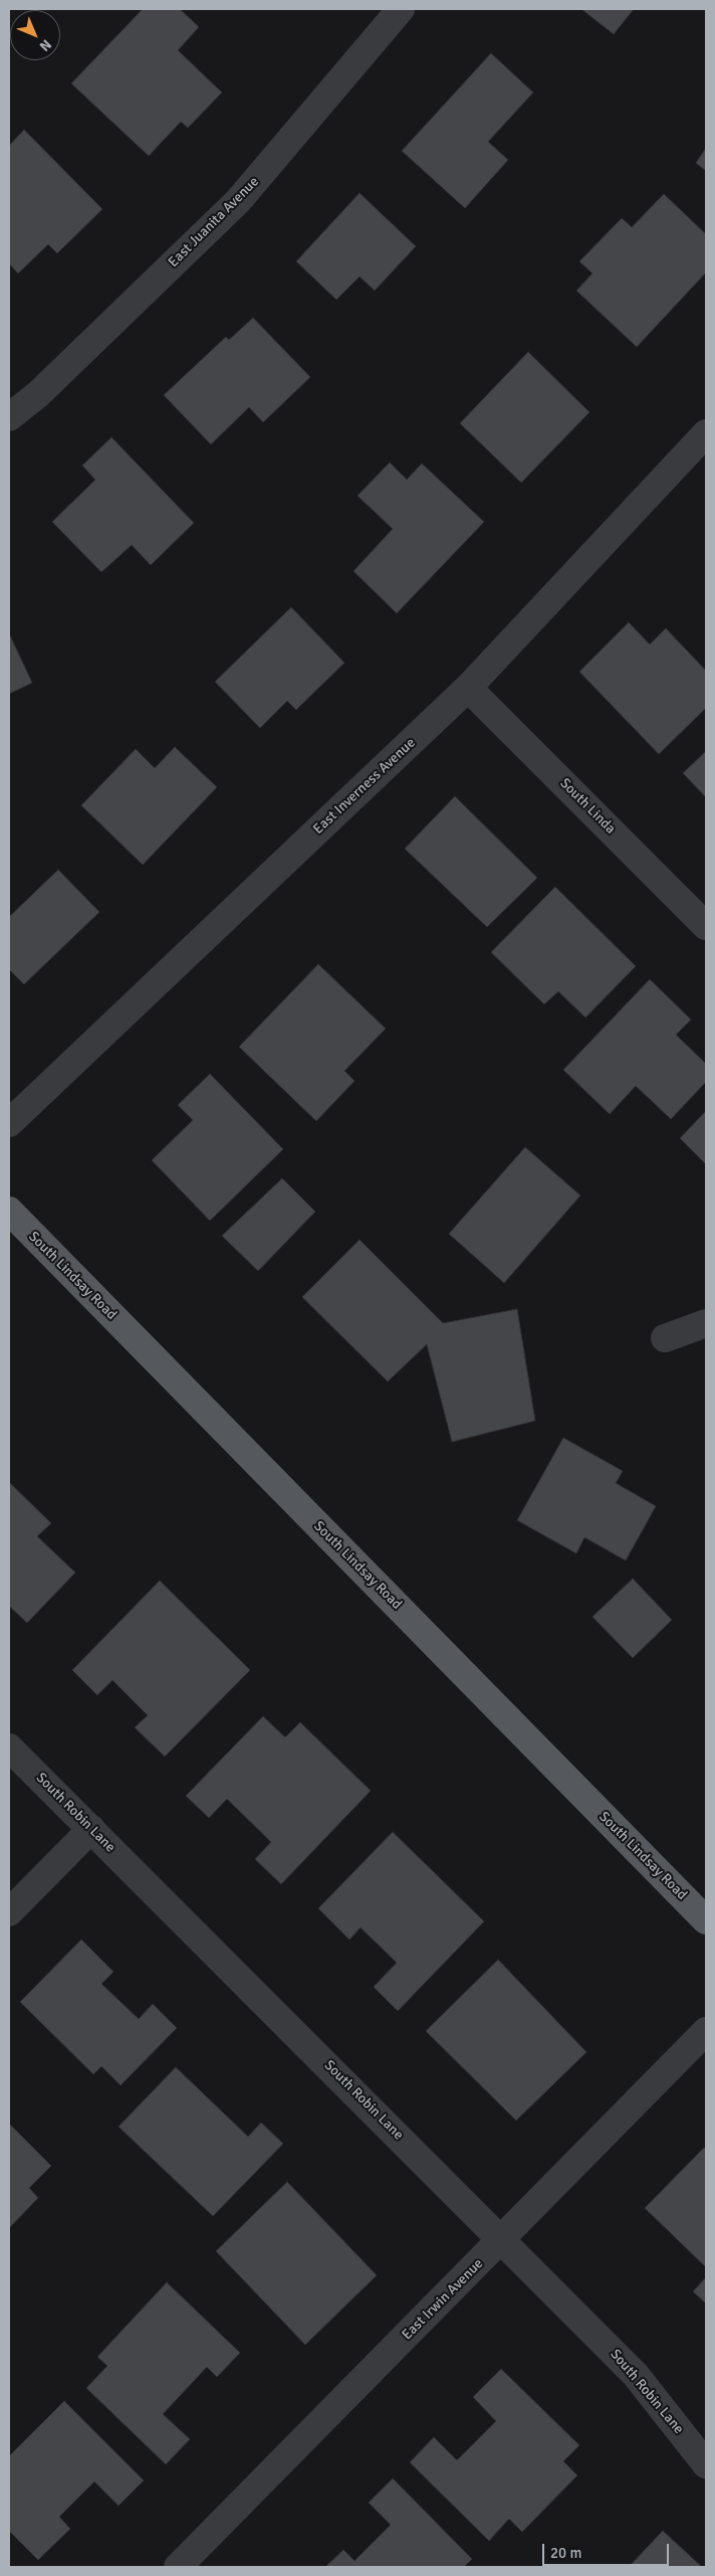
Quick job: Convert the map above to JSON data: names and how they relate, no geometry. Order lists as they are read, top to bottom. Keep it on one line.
{"streets":{"main road":["South Lindsay Road"],"street":["East Juanita Avenue","East Inverness Avenue","South Linda","South Robin Lane","East Irwin Avenue"]},"crossings":[["East Inverness Avenue","South Linda"],["South Robin Lane","East Irwin Avenue"]],"scale_bar":"20 m","north":"bottom right"}
